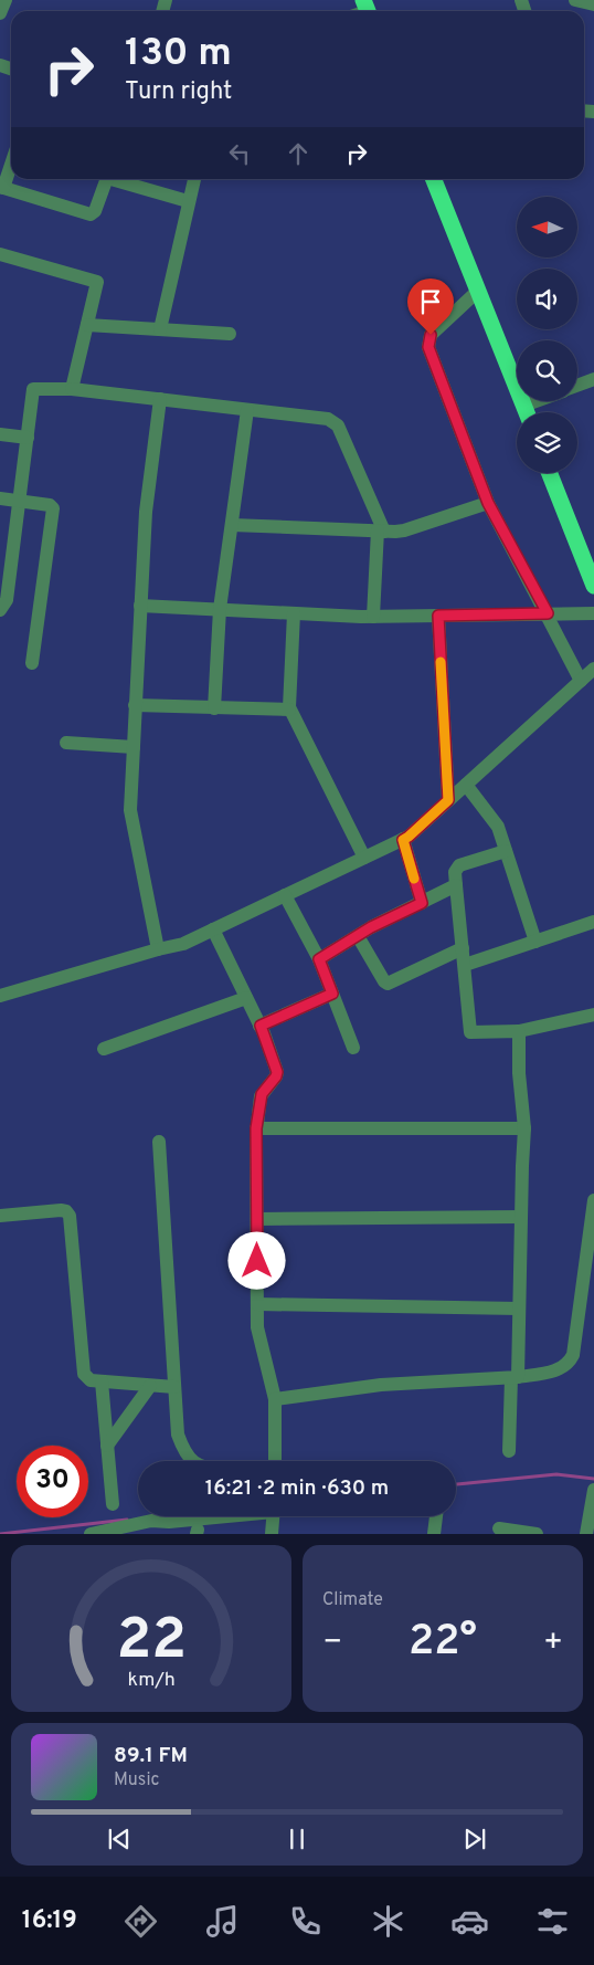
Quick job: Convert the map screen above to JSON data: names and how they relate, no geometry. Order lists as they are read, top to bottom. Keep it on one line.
{"north":"left","page":{"turn":["130 m","Turn right"],"limit":"30","trip":"16:21 · 2 min · 630 m","tile":"Climate","heat":["−","22°","+"],"song":["89.1 FM","Music"],"tabs":"16:19","gauge":["22","km/h"]}}
